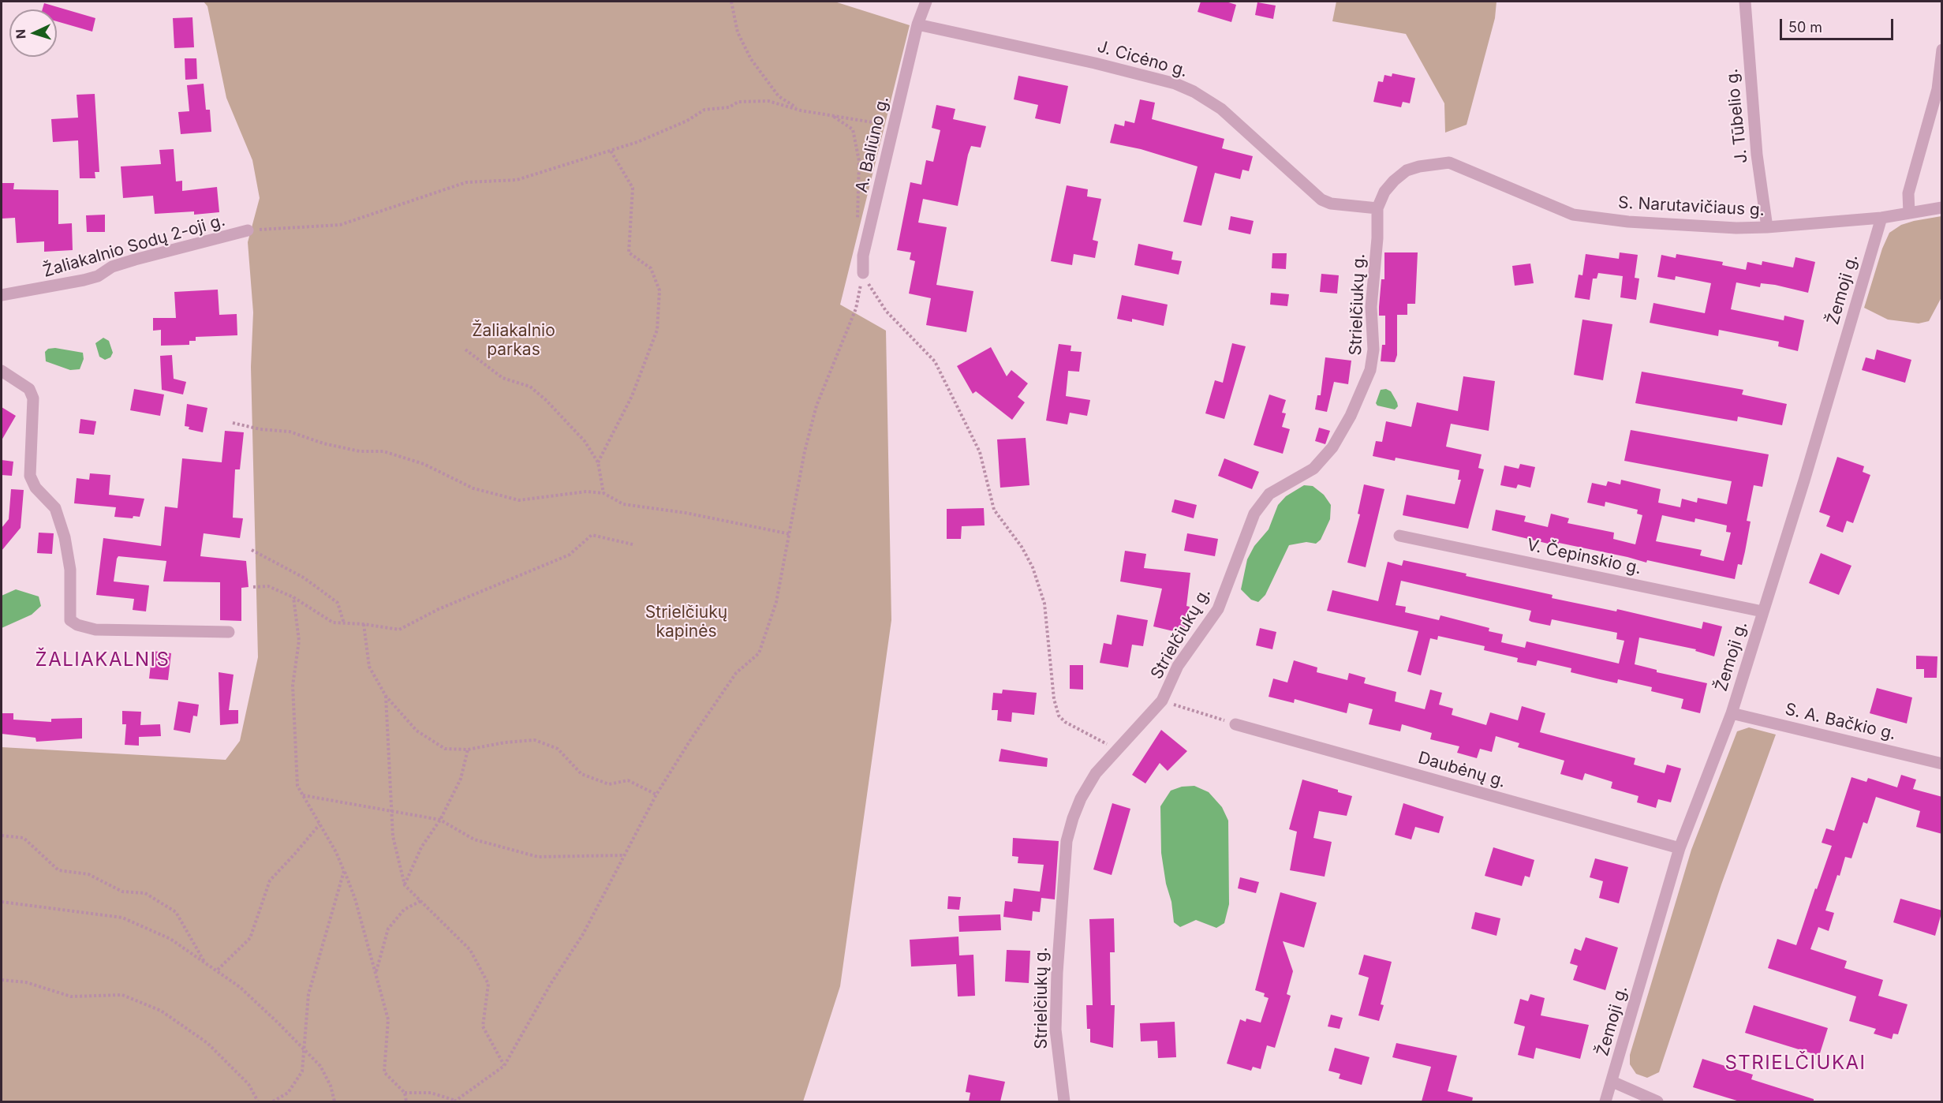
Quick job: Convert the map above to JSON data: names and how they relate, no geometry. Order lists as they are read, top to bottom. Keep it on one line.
{"streets":{"street":["J. Cicėno g.","J. Tūbelio g.","A. Baliūno g.","S. Narutavičiaus g.","Žaliakalnio Sodų 2-oji g.","Žemoji g.","Strielčiukų g.","V. Čepinskio g.","S. A. Bačkio g.","Daubėnų g."]},"crossings":[["J. Cicėno g.","A. Baliūno g."],["J. Cicėno g.","Strielčiukų g."],["J. Tūbelio g.","S. Narutavičiaus g."],["S. Narutavičiaus g.","Žemoji g."],["S. Narutavičiaus g.","Strielčiukų g."],["Žemoji g.","V. Čepinskio g."],["Žemoji g.","S. A. Bačkio g."],["Žemoji g.","Daubėnų g."]],"districts":["ŽALIAKALNIS","STRIELČIUKAI"],"parks":["Žaliakalnio parkas","Strielčiukų kapinės"],"scale_bar":"50 m","north":"left"}
